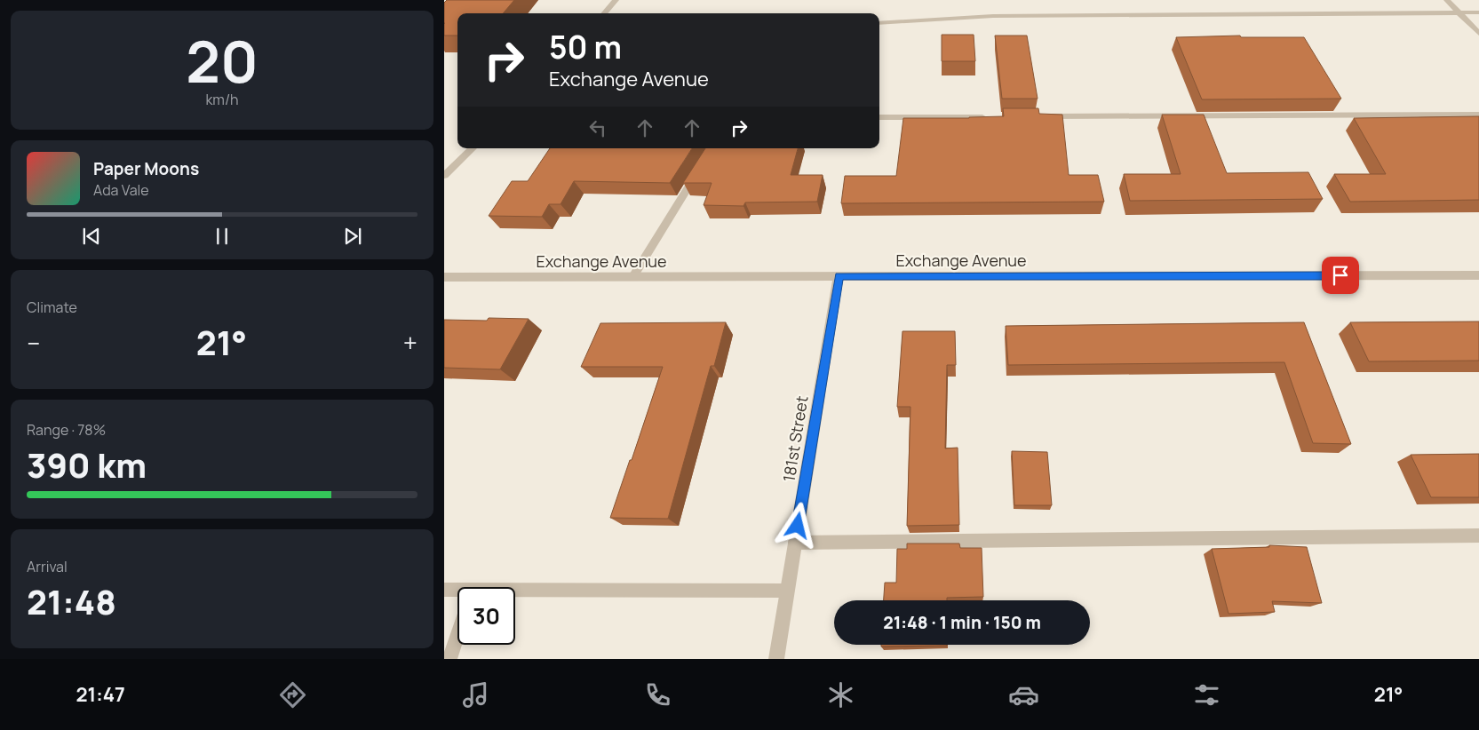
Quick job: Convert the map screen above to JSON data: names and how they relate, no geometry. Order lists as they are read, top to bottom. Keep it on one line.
{"streets":{"street":["Exchange Avenue","181st Street"]},"crossings":[["Exchange Avenue","181st Street"]],"page":{"tile":[["20","km/h"],"Climate",["Range · 78%","390 km"],["Arrival","21:48"]],"turn":["50 m","Exchange Avenue"],"song":["Paper Moons","Ada Vale"],"heat":["−","21°","+"],"limit":"30","trip":"21:48 · 1 min · 150 m","tabs":["21:47","21°"]}}
